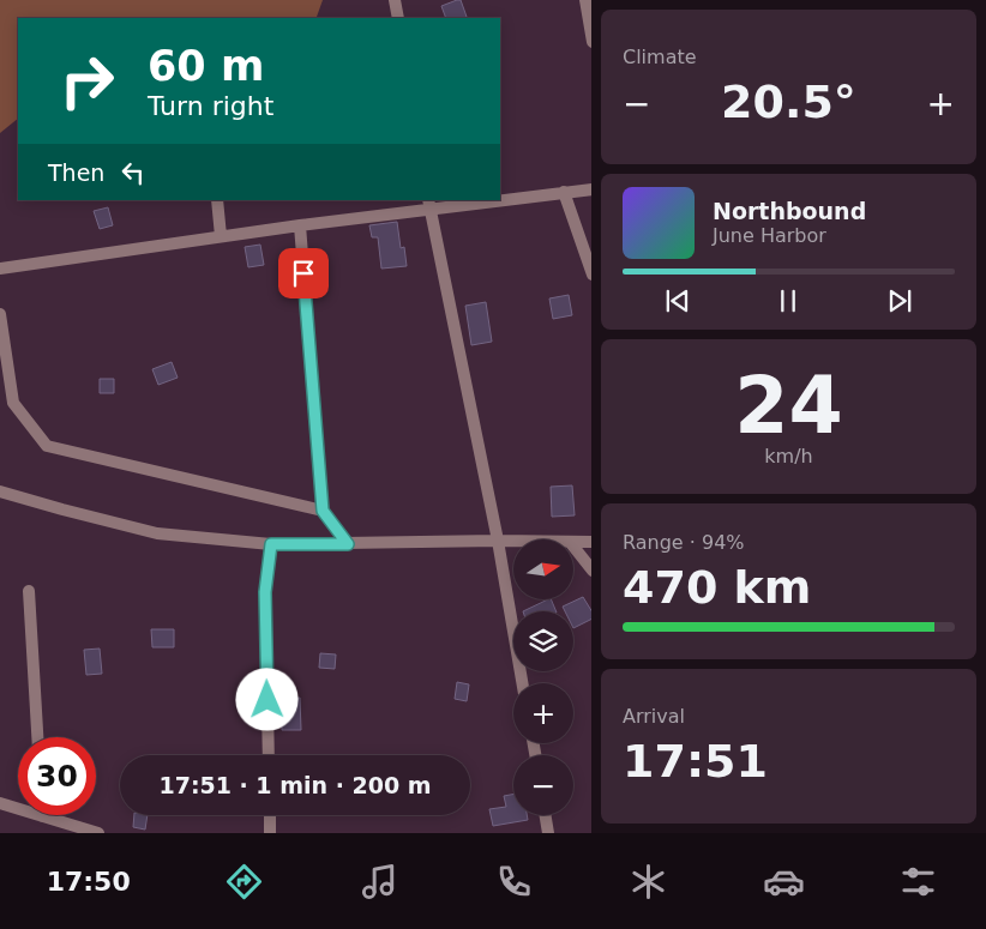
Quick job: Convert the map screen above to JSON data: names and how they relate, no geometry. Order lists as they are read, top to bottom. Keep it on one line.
{"north":"right","page":{"tile":["Climate",["24","km/h"],["Range · 94%","470 km"],["Arrival","17:51"]],"turn":["60 m","Turn right"],"heat":["−","20.5°","+"],"then":"Then","song":["Northbound","June Harbor"],"map_buttons":["+","−"],"limit":"30","trip":"17:51 · 1 min · 200 m","tabs":"17:50"}}
